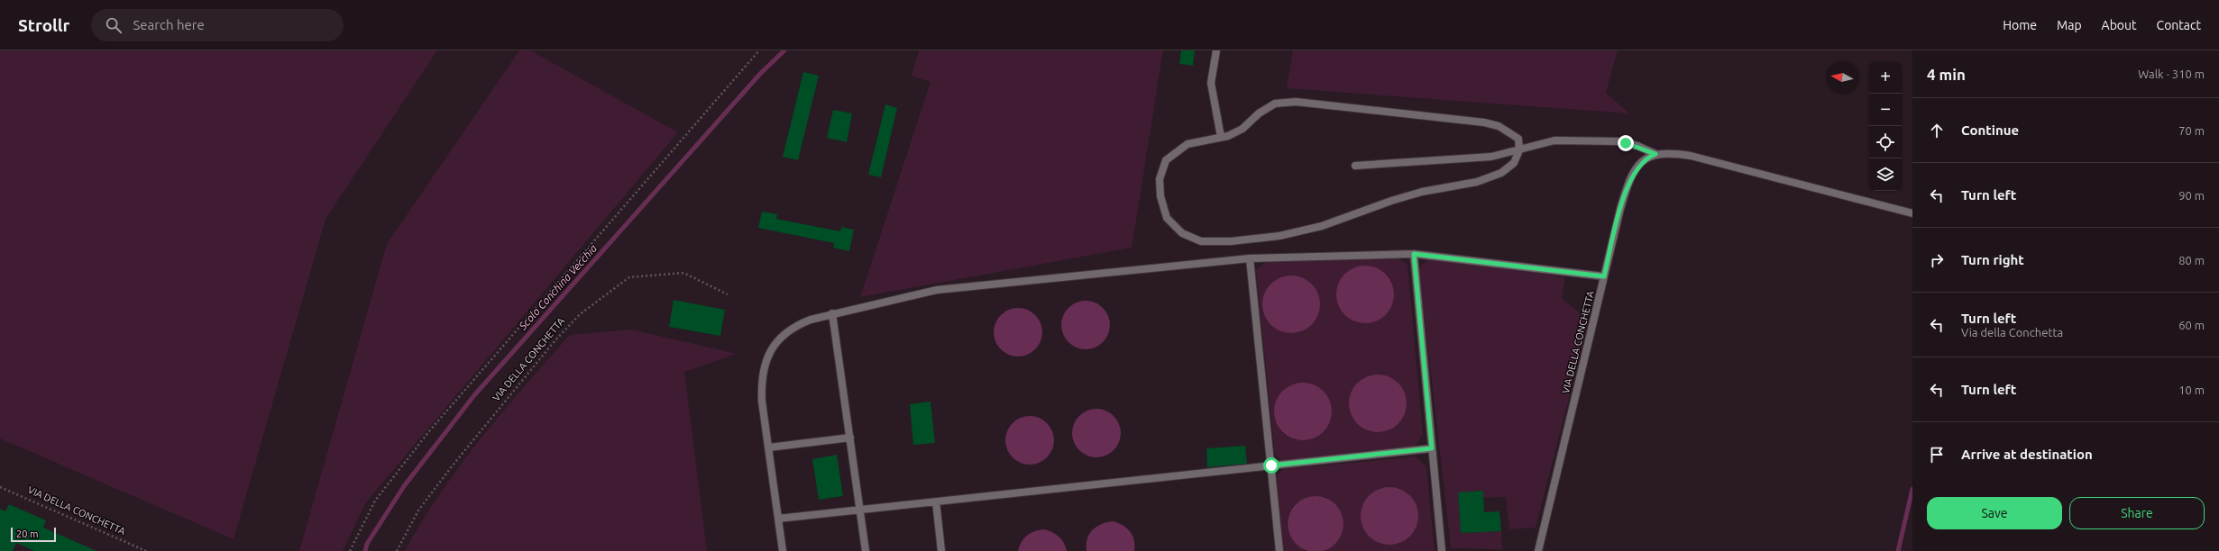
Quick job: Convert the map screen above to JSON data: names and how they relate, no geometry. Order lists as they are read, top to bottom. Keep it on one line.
{"streets":{"street":["VIA DELLA CONCHETTA"]},"water":["Scolo Conchina Vecchia"],"scale_bar":"20 m","north":"left","page":{"header":"Strollr","search":"Search here","nav":["Home","Map","About","Contact"],"heading":["4 min","Walk · 310 m"],"map_buttons":["+","−"],"list":[["Continue","70 m"],["Turn left","90 m"],["Turn right","80 m"],["Turn left","Via della Conchetta","60 m"],["Turn left","10 m"],"Arrive at destination"],"buttons":["Save","Share"],"scale":"20 m"}}
